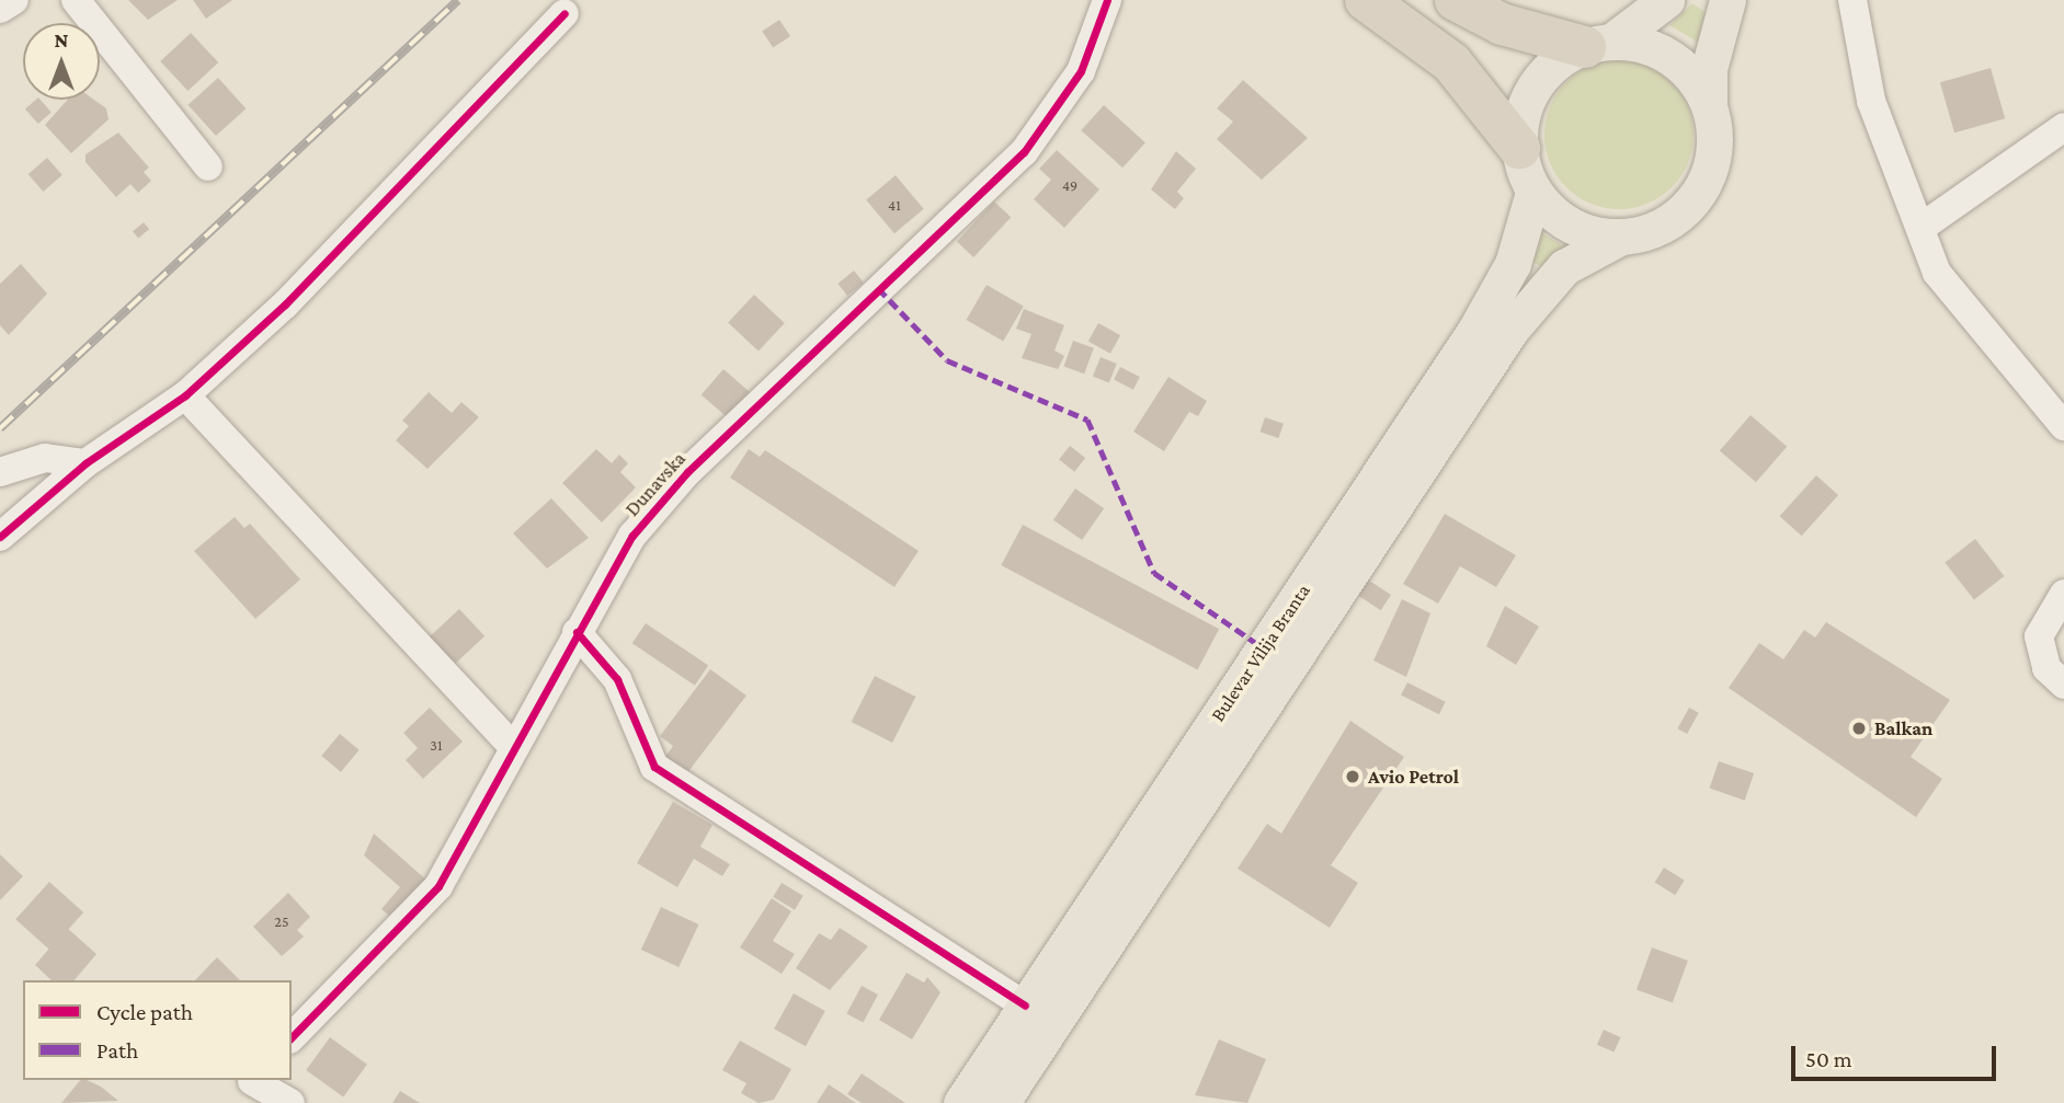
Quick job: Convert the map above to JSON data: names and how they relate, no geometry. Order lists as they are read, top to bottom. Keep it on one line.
{"streets":{"main road":["Bulevar Vilija Branta"],"street":["Dunavska"]},"places":["Balkan","Avio Petrol"],"house_numbers":["49","41","31","25"],"legend":["Cycle path","Path"],"scale_bar":"50 m","north":"top"}
